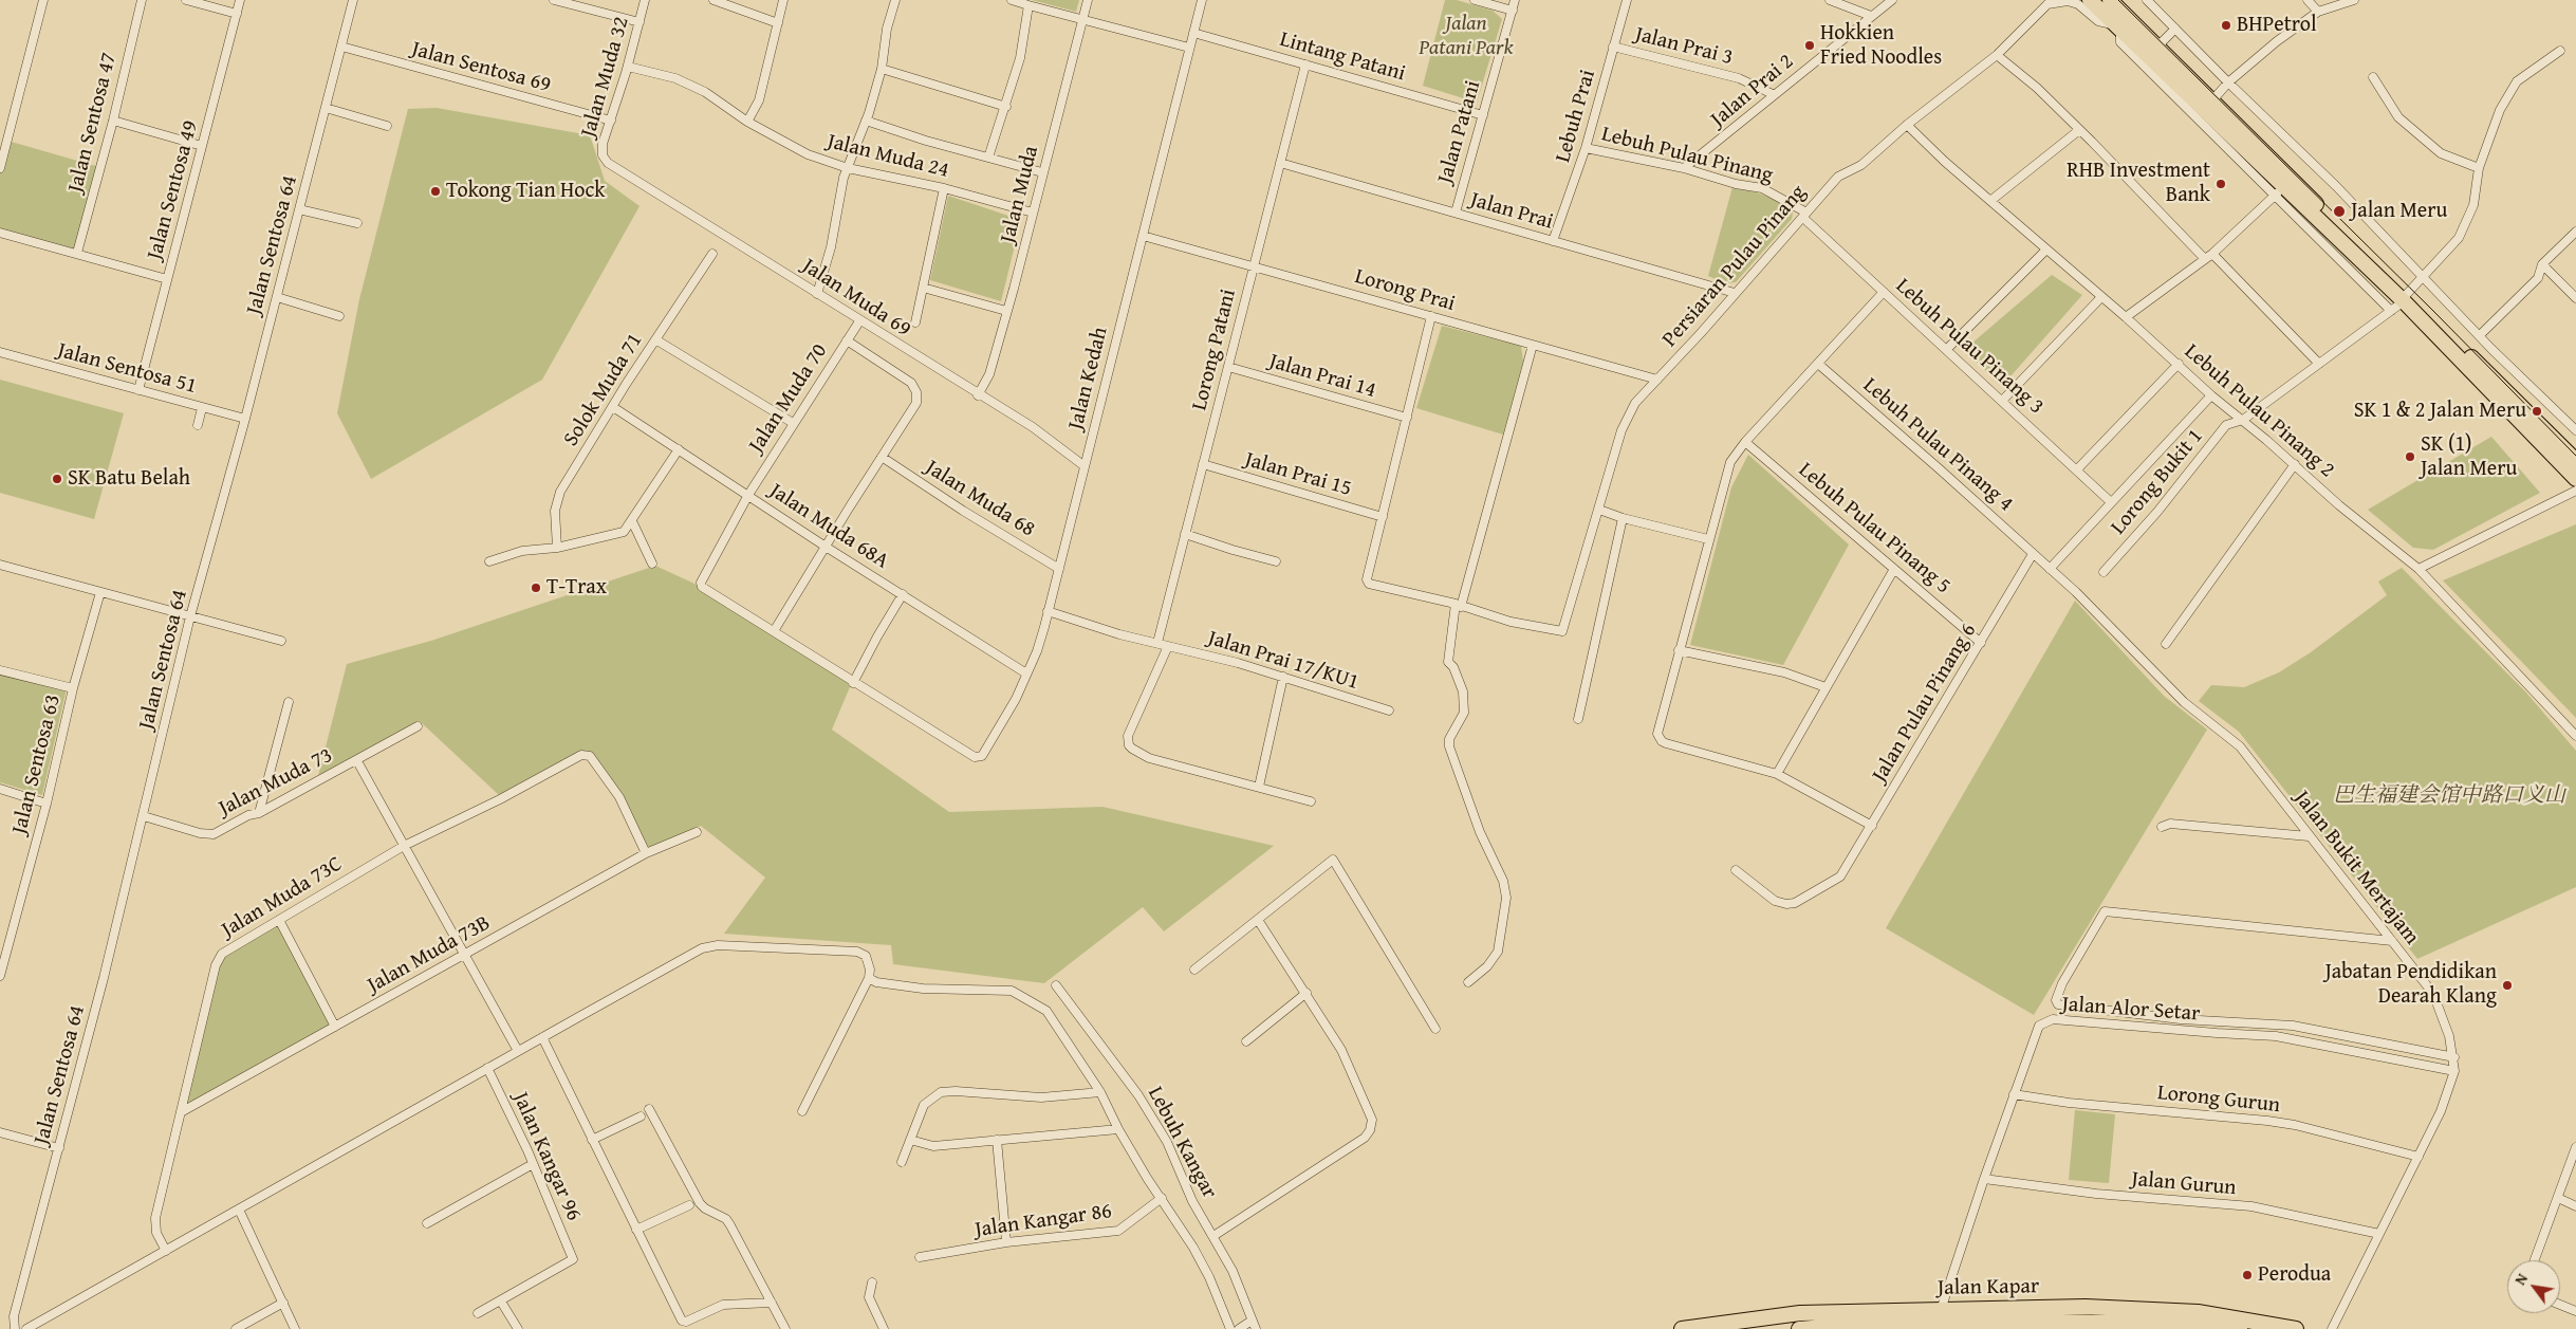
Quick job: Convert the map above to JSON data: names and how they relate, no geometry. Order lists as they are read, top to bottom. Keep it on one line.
{"streets":{"highway":["Jalan Kapar"],"street":["Jalan Prai 3","Lintang Patani","Jalan Sentosa 69","Jalan Muda 32","Jalan Prai 2","Lebuh Prai","Jalan Sentosa 47","Jalan Patani","Lebuh Pulau Pinang","Jalan Muda 24","Jalan Sentosa 49","Jalan Muda","Jalan Prai","Jalan Sentosa 64","Persiaran Pulau Pinang","Lorong Prai","Jalan Muda 69","Lebuh Pulau Pinang 3","Lorong Patani","Jalan Sentosa 51","Jalan Prai 14","Jalan Kedah","Solok Muda 71","Jalan Muda 70","Lebuh Pulau Pinang 2","Lebuh Pulau Pinang 4","Jalan Prai 15","Lorong Bukit 1","Jalan Muda 68","Jalan Muda 68A","Lebuh Pulau Pinang 5","Jalan Prai 17/KU1","Jalan Pulau Pinang 6","Jalan Sentosa 63","Jalan Muda 73","Jalan Bukit Mertajam","Jalan Muda 73C","Jalan Muda 73B","Jalan Alor Setar","Lorong Gurun","Lebuh Kangar","Jalan Kangar 96","Jalan Gurun","Jalan Kangar 86"]},"crossings":[["Jalan Prai 3","Jalan Prai 2"],["Jalan Prai 3","Lebuh Prai"],["Lintang Patani","Jalan Patani"],["Lintang Patani","Lorong Patani"],["Lintang Patani","Jalan Kedah"],["Jalan Sentosa 69","Jalan Muda 32"],["Jalan Sentosa 69","Jalan Sentosa 64"],["Jalan Muda 32","Jalan Muda 24"],["Jalan Muda 32","Jalan Muda 69"],["Jalan Prai 2","Lebuh Pulau Pinang"],["Lebuh Prai","Lebuh Pulau Pinang"],["Lebuh Prai","Jalan Prai"],["Jalan Patani","Jalan Prai"],["Lebuh Pulau Pinang","Persiaran Pulau Pinang"],["Lebuh Pulau Pinang","Lebuh Pulau Pinang 3"],["Jalan Muda 24","Jalan Muda"],["Jalan Sentosa 49","Jalan Sentosa 51"],["Jalan Muda","Jalan Muda 69"],["Jalan Prai","Persiaran Pulau Pinang"],["Jalan Prai","Lorong Patani"],["Jalan Sentosa 64","Jalan Sentosa 51"],["Jalan Sentosa 64","Jalan Muda 73"],["Persiaran Pulau Pinang","Lorong Prai"],["Persiaran Pulau Pinang","Lebuh Pulau Pinang 3"],["Persiaran Pulau Pinang","Lebuh Pulau Pinang 2"],["Lorong Prai","Lorong Patani"],["Lorong Prai","Jalan Kedah"],["Jalan Muda 69","Jalan Kedah"],["Jalan Muda 69","Jalan Muda 70"],["Lorong Patani","Jalan Prai 14"],["Lorong Patani","Jalan Prai 15"],["Lorong Patani","Jalan Prai 17/KU1"],["Jalan Kedah","Jalan Muda 68"],["Jalan Kedah","Jalan Muda 68A"],["Jalan Kedah","Jalan Prai 17/KU1"],["Solok Muda 71","Jalan Muda 68A"],["Jalan Muda 70","Jalan Muda 68A"],["Lebuh Pulau Pinang 2","Lorong Bukit 1"],["Lebuh Pulau Pinang 4","Jalan Pulau Pinang 6"],["Lebuh Pulau Pinang 4","Jalan Bukit Mertajam"],["Lebuh Pulau Pinang 5","Jalan Pulau Pinang 6"],["Jalan Pulau Pinang 6","Jalan Bukit Mertajam"],["Jalan Bukit Mertajam","Jalan Alor Setar"],["Jalan Bukit Mertajam","Lorong Gurun"],["Jalan Bukit Mertajam","Jalan Gurun"],["Jalan Muda 73C","Jalan Muda 73B"],["Jalan Alor Setar","Lorong Gurun"],["Jalan Alor Setar","Jalan Gurun"],["Jalan Alor Setar","Jalan Kapar"]],"parks":["Jalan Patani Park","巴生福建会馆中路口义山"],"places":["BHPetrol","Hokkien Fried Noodles","RHB Investment Bank","Tokong Tian Hock","Jalan Meru","SK 1 & 2 Jalan Meru","SK (1) Jalan Meru","SK Batu Belah","T-Trax","Jabatan Pendidikan Dearah Klang","Perodua"],"north":"top left"}
